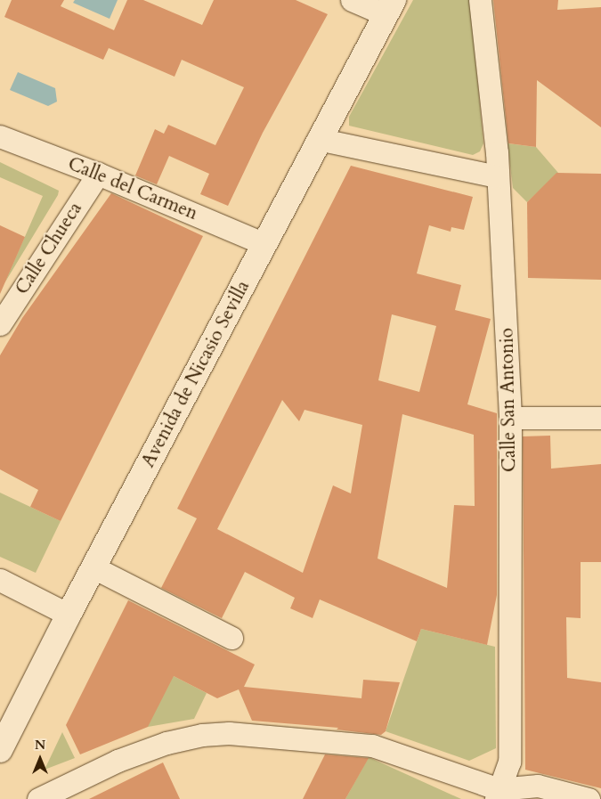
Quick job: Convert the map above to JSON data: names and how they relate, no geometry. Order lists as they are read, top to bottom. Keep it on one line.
{"streets":{"main road":["Avenida de Nicasio Sevilla"],"street":["Calle del Carmen","Calle Chueca","Calle San Antonio"]},"crossings":[["Calle del Carmen","Calle Chueca"],["Calle del Carmen","Avenida de Nicasio Sevilla"]],"north":"top"}
